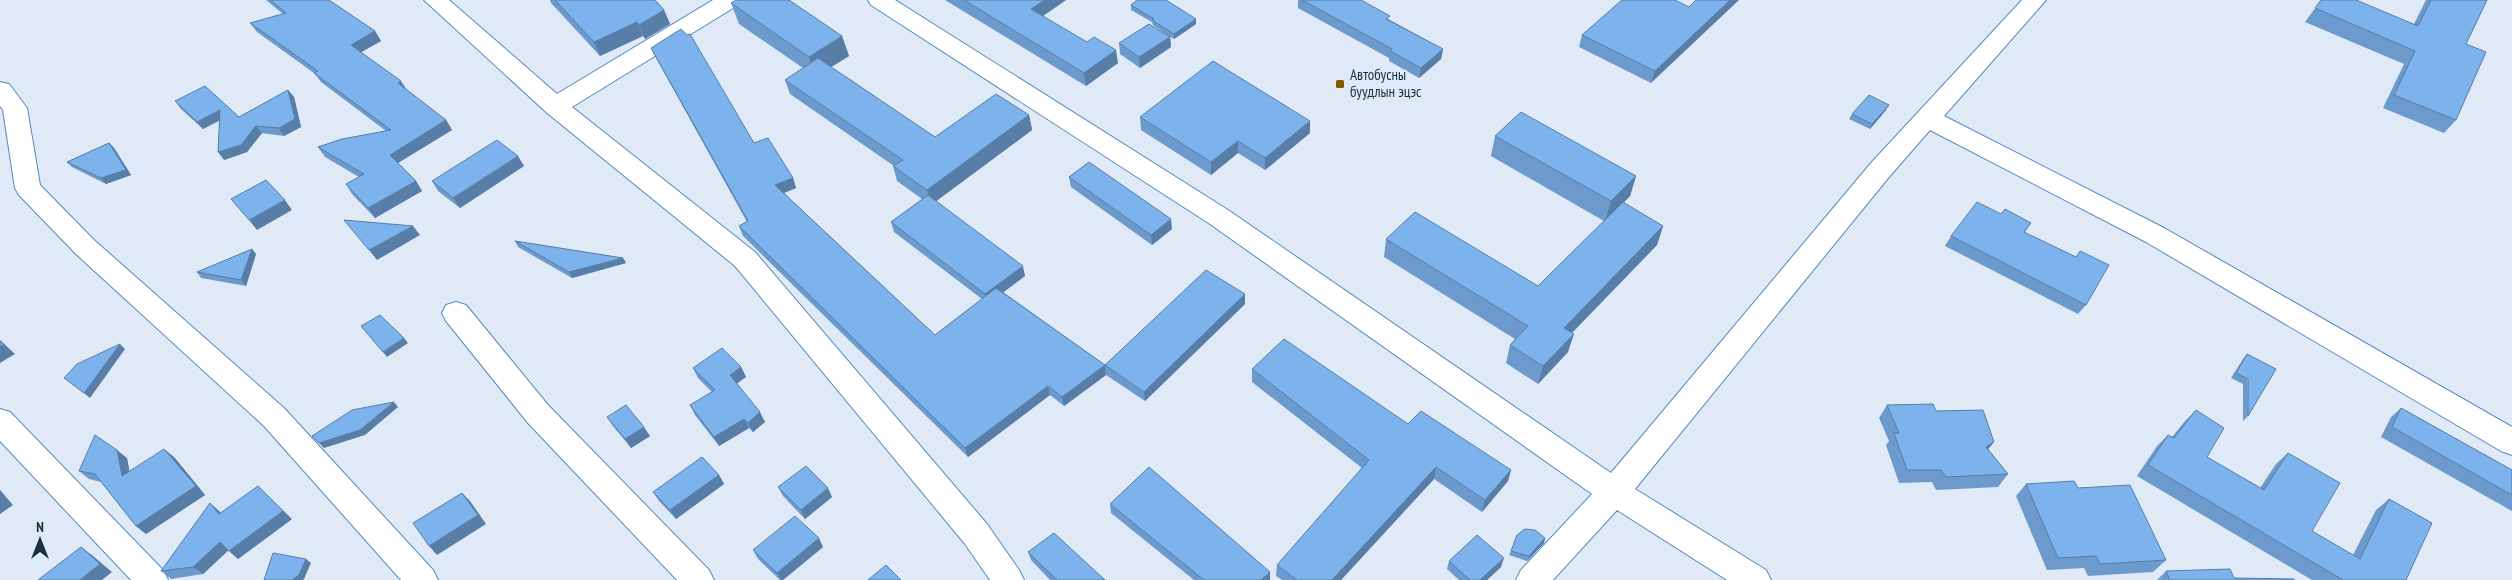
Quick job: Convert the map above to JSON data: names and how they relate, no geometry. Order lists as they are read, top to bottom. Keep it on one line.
{"places":{"transit":["Автобусны буудлын эцэс"]},"north":"top"}
